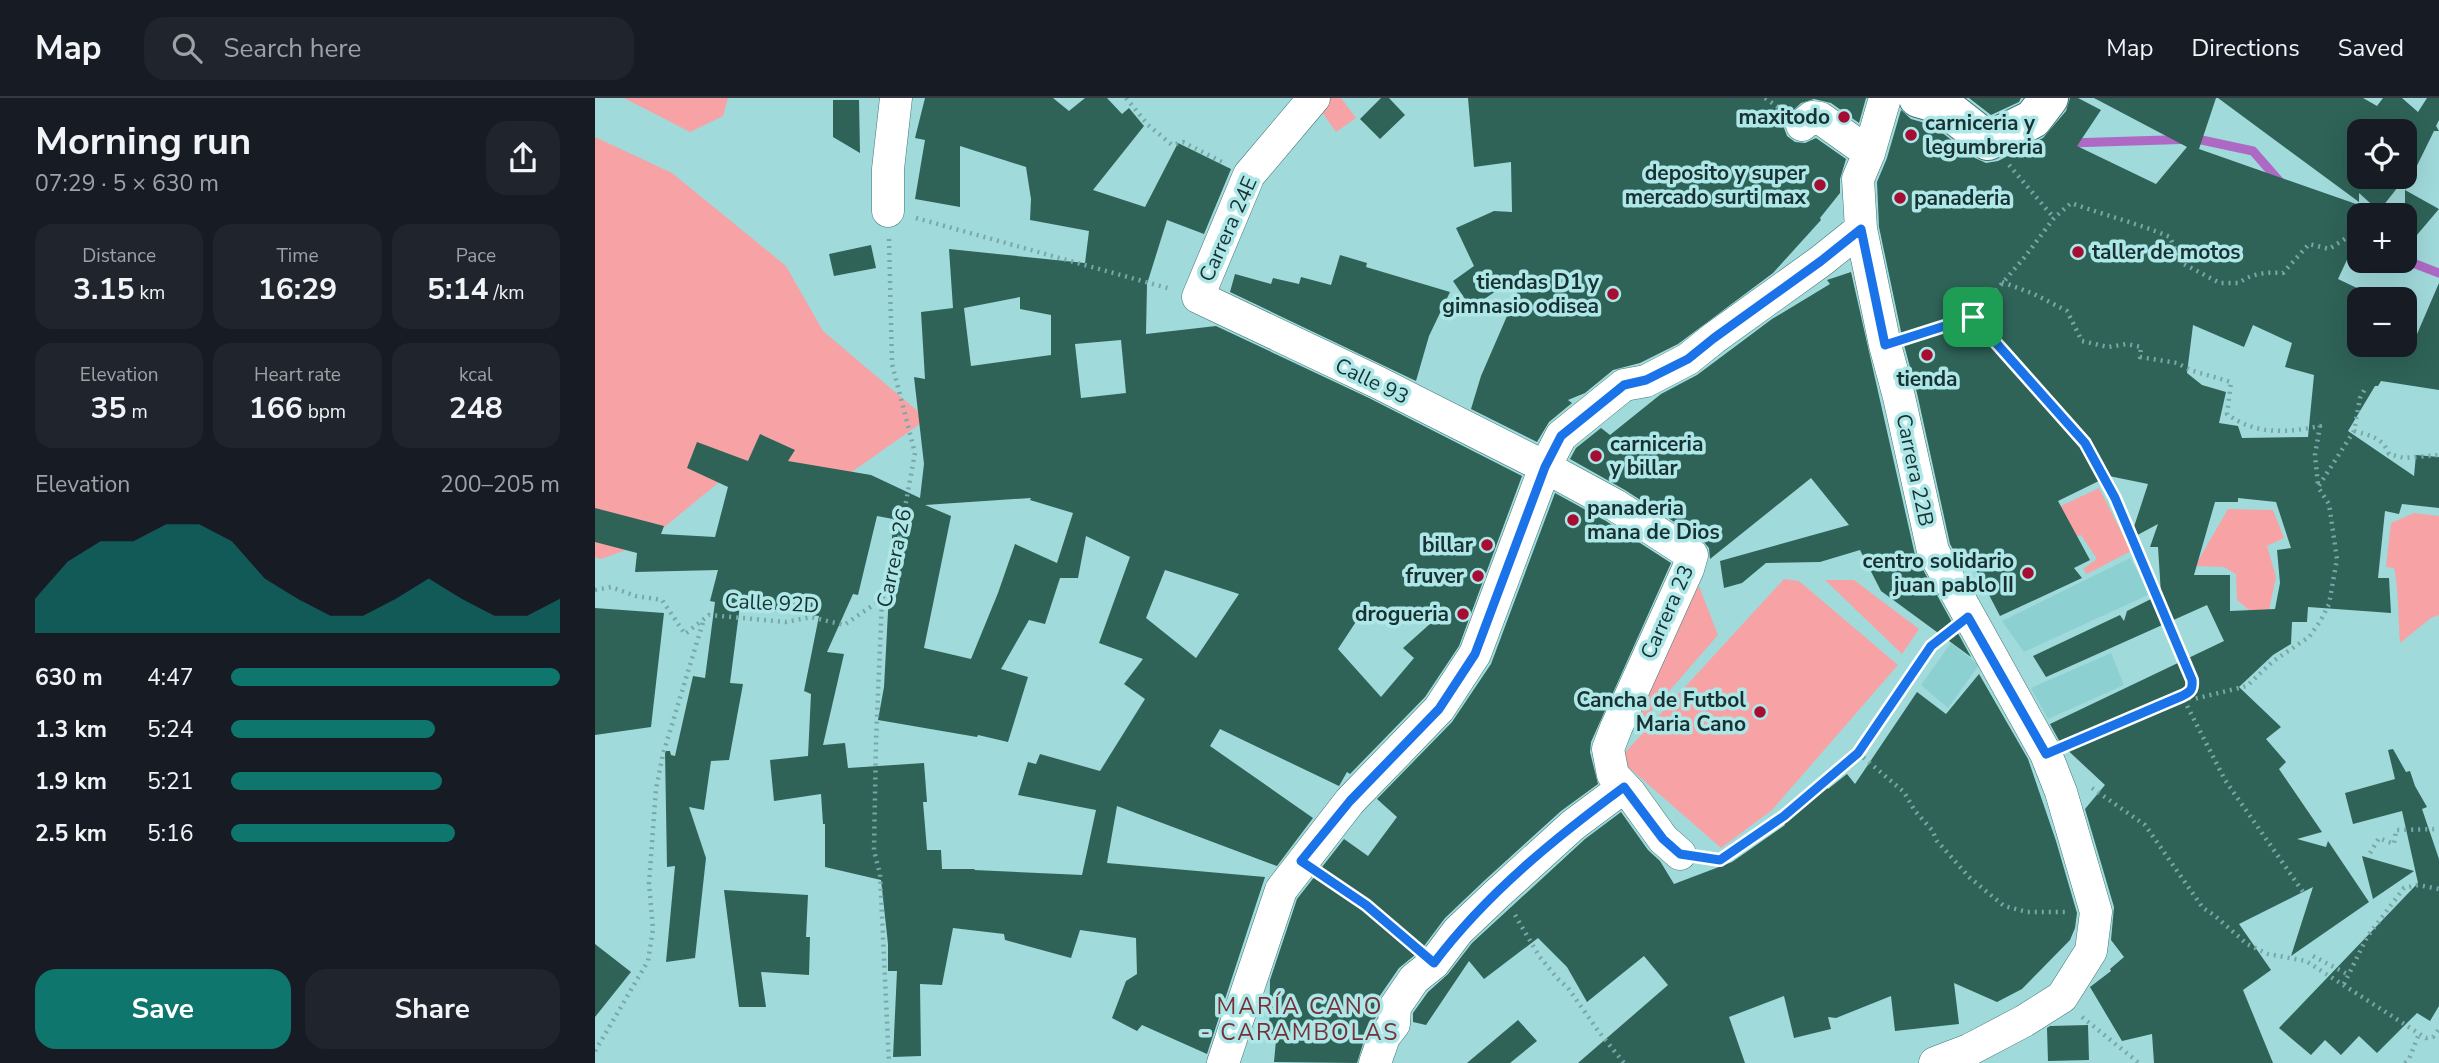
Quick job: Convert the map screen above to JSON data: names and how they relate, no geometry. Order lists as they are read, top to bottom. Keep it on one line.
{"streets":{"street":["Carrera 24E","Calle 93","Carrera 22B","Carrera 23"],"path":["Carrera 26","Calle 92D"]},"crossings":[["Carrera 24E","Calle 93"],["Calle 93","Carrera 23"],["Carrera 26","Calle 92D"]],"districts":["MARÍA CANO - CARAMBOLAS"],"places":["maxitodo","carniceria y legumbreria","deposito y super mercado surti max","panaderia","taller de motos","tiendas D1 y gimnasio odisea","tienda","carniceria y billar","panaderia mana de Dios","billar","centro solidario juan pablo II","fruver","drogueria","Cancha de Futbol Maria Cano"],"page":{"header":"Map","search":"Search here","nav":["Map","Directions","Saved"],"heading":["Morning run","07:29 · 5 × 630 m"],"map_buttons":["+","−"],"stats":[["Distance","3.15 km"],["Time","16:29"],["Pace","5:14 /km"],["Elevation","35 m"],["Heart rate","166 bpm"],["kcal","248"]],"chart":["Elevation","200–205 m"],"list":[{"name":"630 m","note":"4:47"},{"name":"1.3 km","note":"5:24"},{"name":"1.9 km","note":"5:21"},{"name":"2.5 km","note":"5:16"}],"buttons":["Save","Share"]}}
